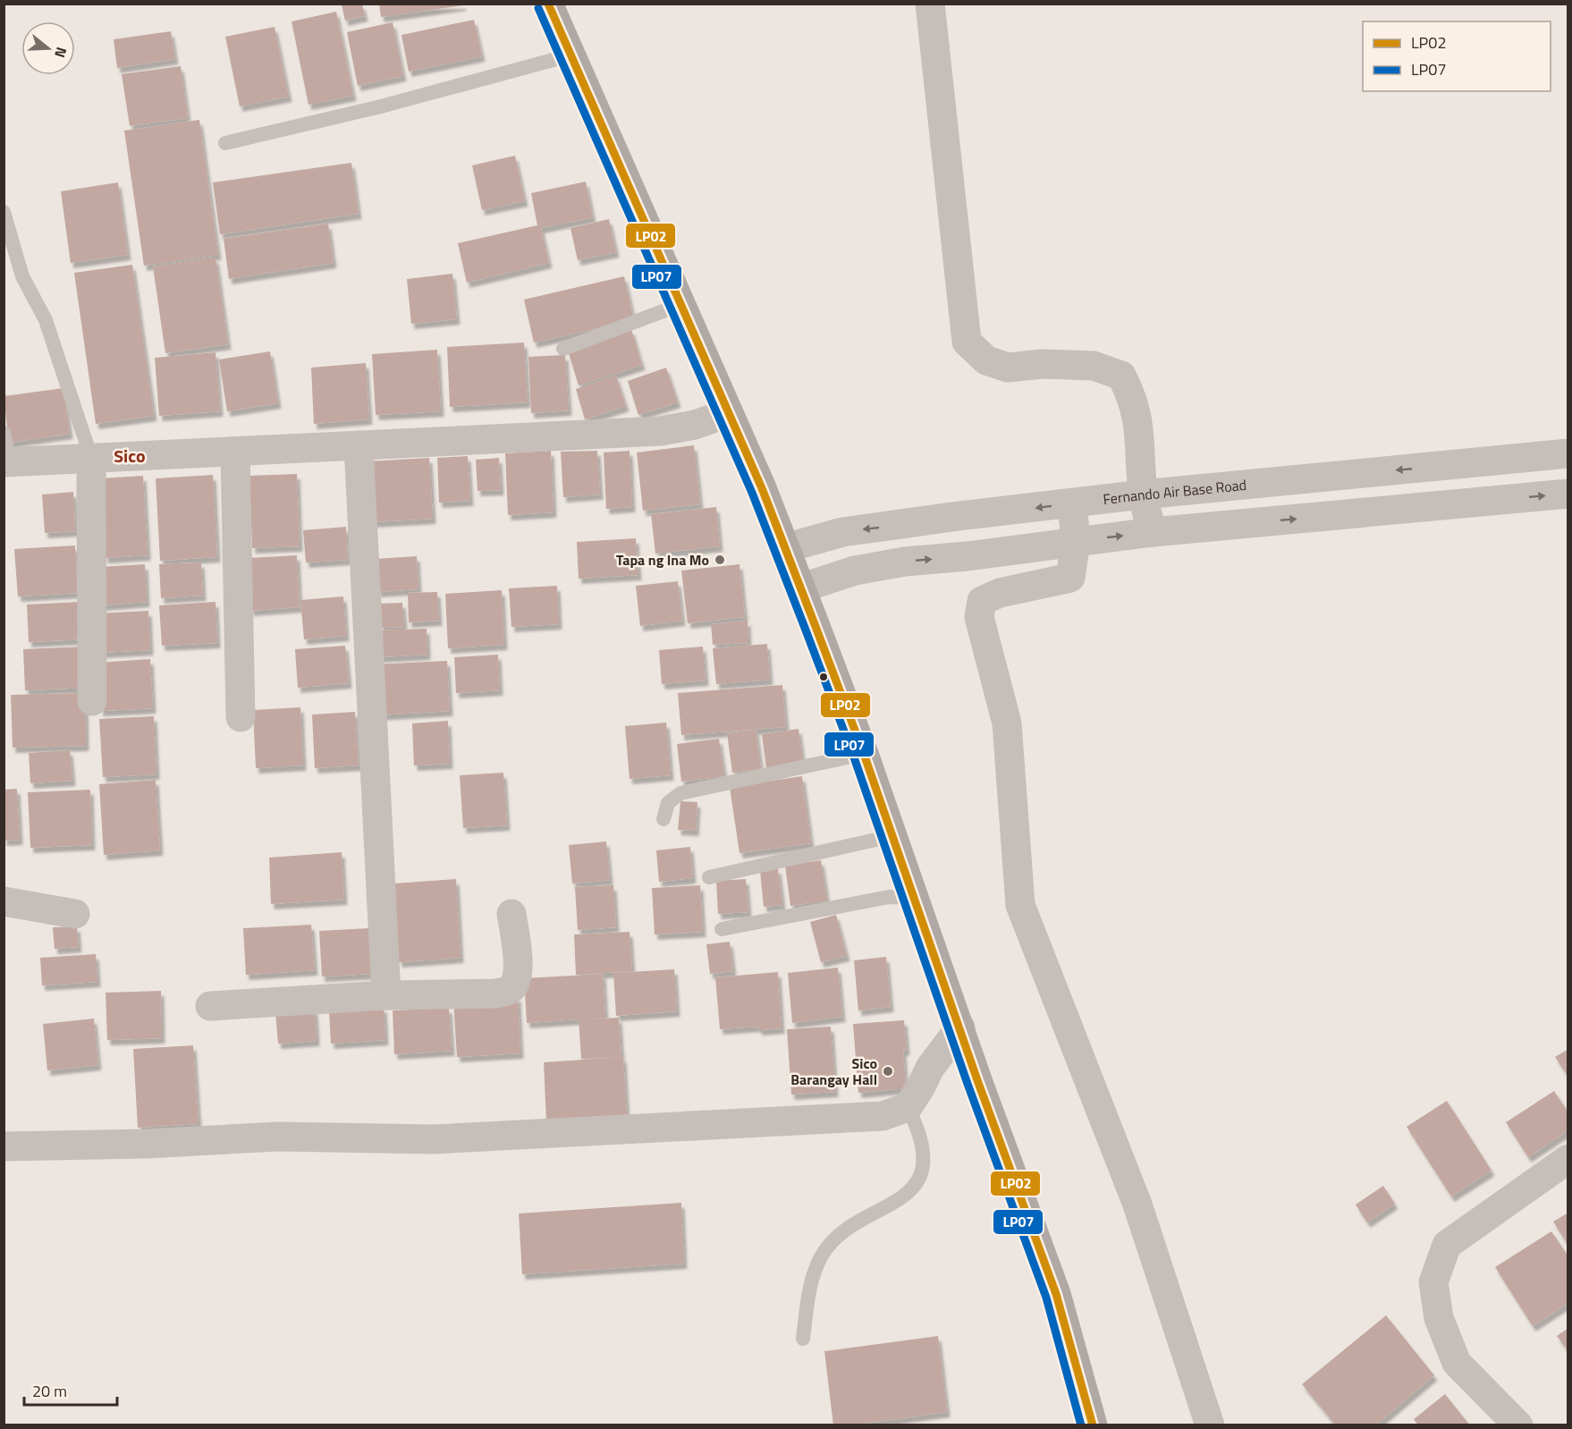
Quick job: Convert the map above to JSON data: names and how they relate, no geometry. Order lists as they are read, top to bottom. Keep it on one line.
{"streets":{"street":["Fernando Air Base Road"]},"districts":["Sico"],"places":["Tapa ng Ina Mo","Sico Barangay Hall"],"lines":["transit line LP02","transit line LP07"],"legend":["LP02","LP07"],"scale_bar":"20 m","north":"right"}
